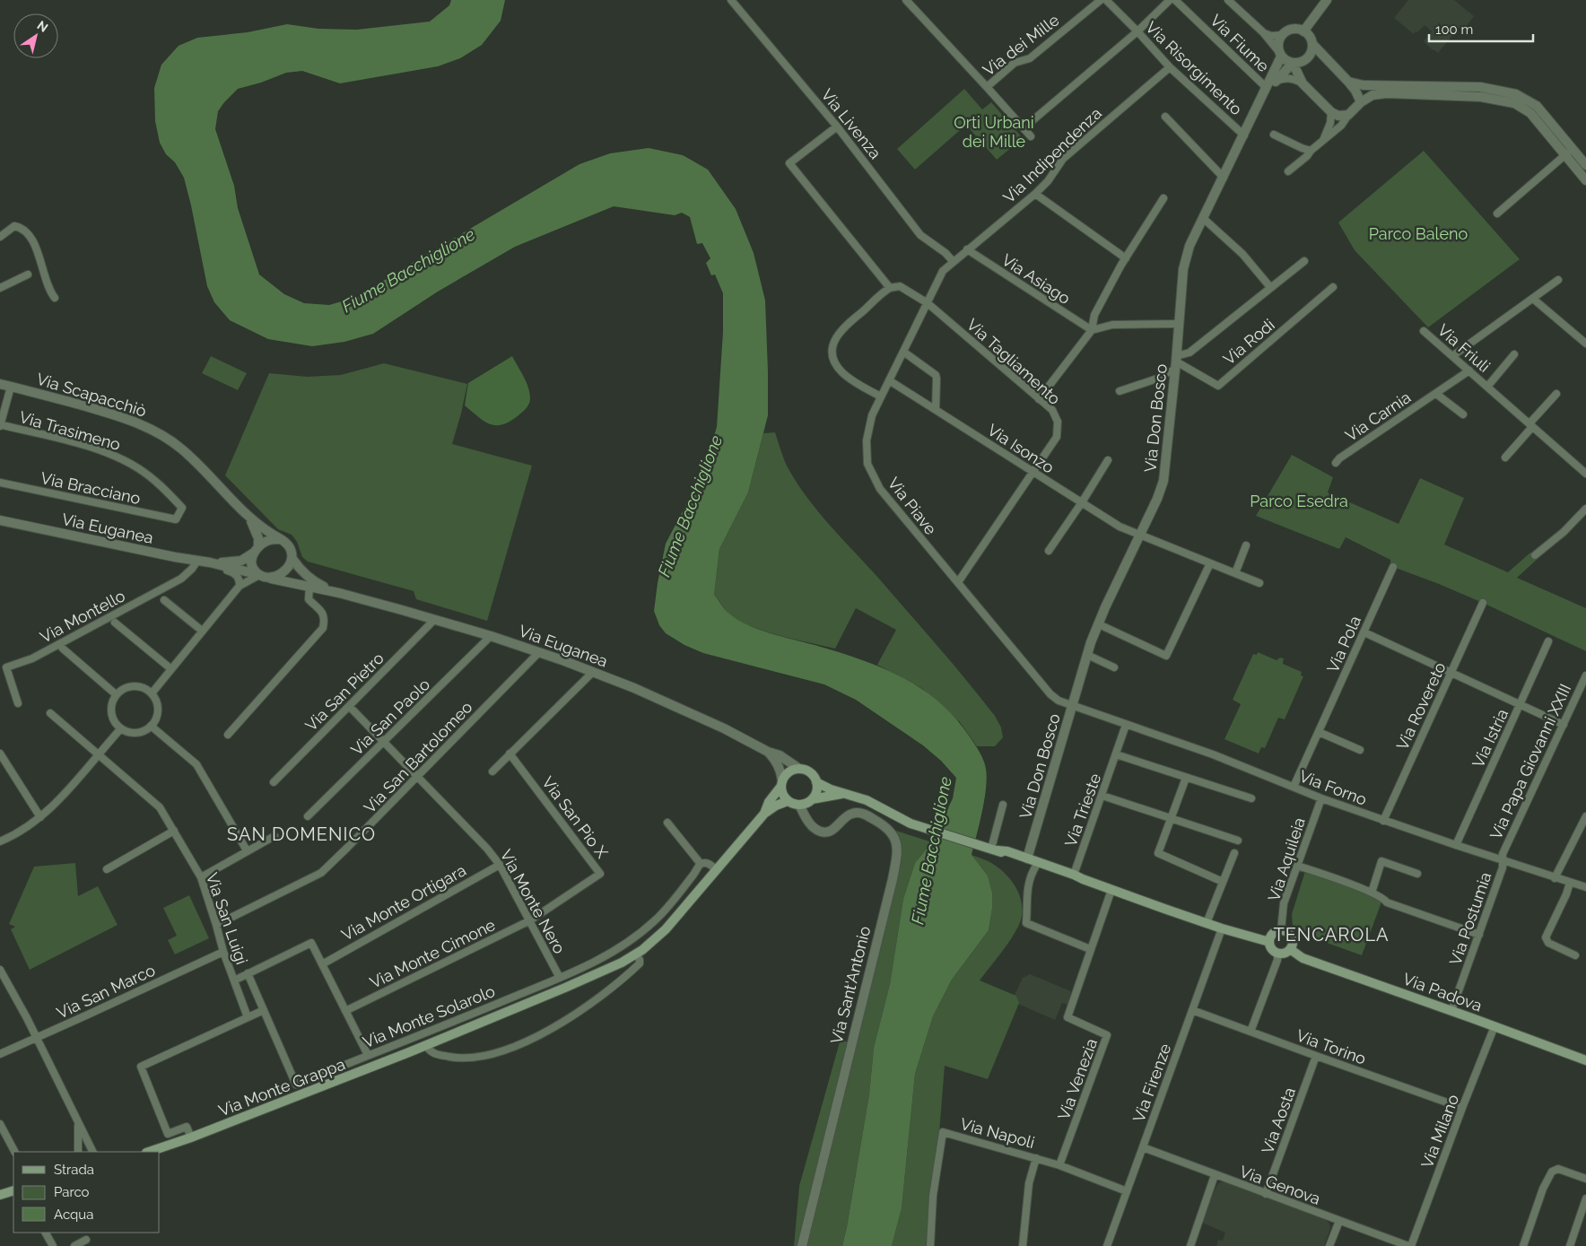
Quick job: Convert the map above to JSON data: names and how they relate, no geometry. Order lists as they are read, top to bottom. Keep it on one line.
{"streets":{"main road":["Via Euganea","Via Padova","Via Monte Grappa"],"street":["Via Fiume","Via dei Mille","Via Risorgimento","Via Livenza","Via Indipendenza","Via Asiago","Via Rodi","Via Friuli","Via Tagliamento","Via Scapacchiò","Via Carnia","Via Don Bosco","Via Trasimeno","Via Isonzo","Via Bracciano","Via Piave","Via Montello","Via Pola","Via San Pietro","Via Rovereto","Via San Paolo","Via Istria","Via San Bartolomeo","Via Papa Giovanni XXIII","Via Forno","Via Trieste","Via San Pio X","Via Aquileia","Via Monte Nero","Via Monte Ortigara","Via San Luigi","Via Postumia","Via Monte Cimone","Via Sant'Antonio","Via San Marco","Via Monte Solarolo","Via Torino","Via Venezia","Via Firenze","Via Aosta","Via Milano","Via Napoli","Via Genova"]},"crossings":[["Via Fiume","Via Don Bosco"],["Via Risorgimento","Via Indipendenza"],["Via Risorgimento","Via Don Bosco"],["Via Livenza","Via Indipendenza"],["Via Livenza","Via Piave"],["Via Indipendenza","Via Asiago"],["Via Indipendenza","Via Piave"],["Via Rodi","Via Don Bosco"],["Via Friuli","Via Carnia"],["Via Tagliamento","Via Isonzo"],["Via Tagliamento","Via Piave"],["Via Scapacchiò","Via Euganea"],["Via Don Bosco","Via Isonzo"],["Via Don Bosco","Via Piave"],["Via Don Bosco","Via Forno"],["Via Trasimeno","Via Bracciano"],["Via Isonzo","Via Piave"],["Via Piave","Via Forno"],["Via Euganea","Via Montello"],["Via Euganea","Via San Pietro"],["Via Euganea","Via San Paolo"],["Via Euganea","Via San Bartolomeo"],["Via Euganea","Via Sant'Antonio"],["Via Euganea","Via Monte Grappa"],["Via Pola","Via Forno"],["Via San Pietro","Via Monte Nero"],["Via Rovereto","Via Forno"],["Via San Paolo","Via Monte Nero"],["Via Istria","Via Forno"],["Via San Bartolomeo","Via Monte Nero"],["Via San Bartolomeo","Via San Luigi"],["Via Papa Giovanni XXIII","Via Forno"],["Via Papa Giovanni XXIII","Via Postumia"],["Via Forno","Via Trieste"],["Via Forno","Via Aquileia"],["Via Forno","Via Postumia"],["Via San Pio X","Via Monte Nero"],["Via San Pio X","Via Monte Cimone"],["Via Aquileia","Via Padova"],["Via Monte Nero","Via Monte Ortigara"],["Via Monte Nero","Via Monte Cimone"],["Via Monte Nero","Via Monte Solarolo"],["Via San Luigi","Via San Marco"],["Via Postumia","Via Padova"],["Via Sant'Antonio","Via Monte Grappa"],["Via Padova","Via Milano"],["Via Torino","Via Firenze"],["Via Torino","Via Aosta"],["Via Torino","Via Milano"],["Via Venezia","Via Napoli"],["Via Firenze","Via Napoli"],["Via Firenze","Via Genova"],["Via Aosta","Via Genova"],["Via Milano","Via Genova"]],"districts":["SAN DOMENICO","TENCAROLA"],"water":["Fiume Bacchiglione"],"parks":["Orti Urbani dei Mille","Parco Baleno","Parco Esedra"],"legend":["Strada","Parco","Acqua"],"scale_bar":"100 m","north":"top right"}
